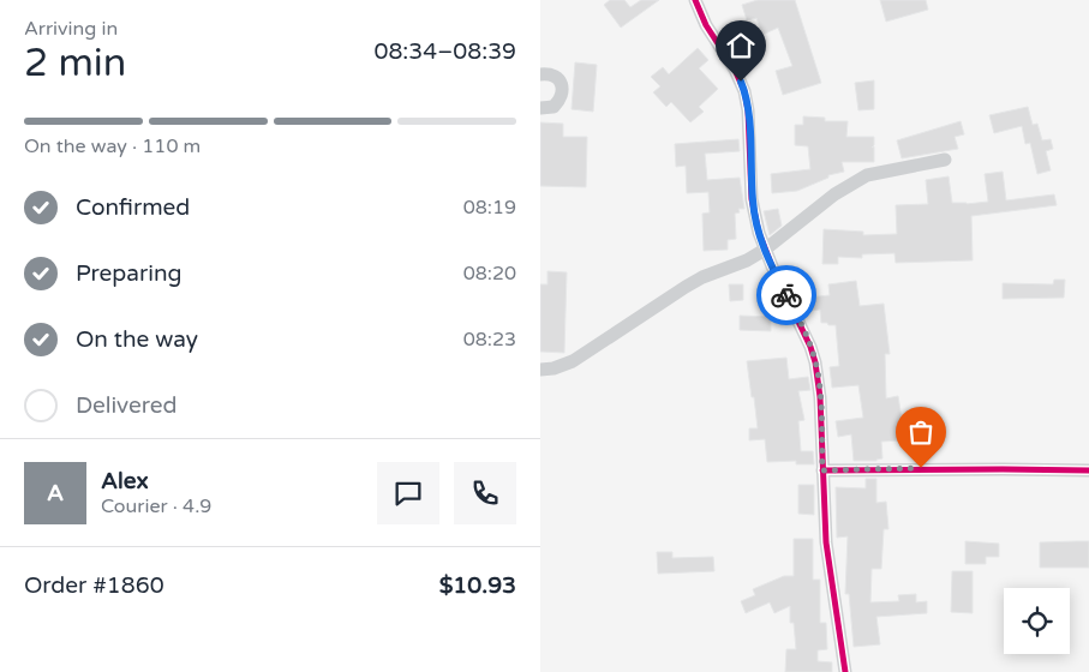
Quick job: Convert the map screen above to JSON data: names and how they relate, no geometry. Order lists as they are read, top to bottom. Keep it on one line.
{"page":{"heading":["2 min","Arriving in","08:34–08:39"],"panel":["Alex","Courier · 4.9","Order #1860","$10.93"],"bar":"On the way · 110 m","list":[["Confirmed","08:19"],["Preparing","08:20"],["On the way","08:23"],"Delivered"],"round":"A"}}
